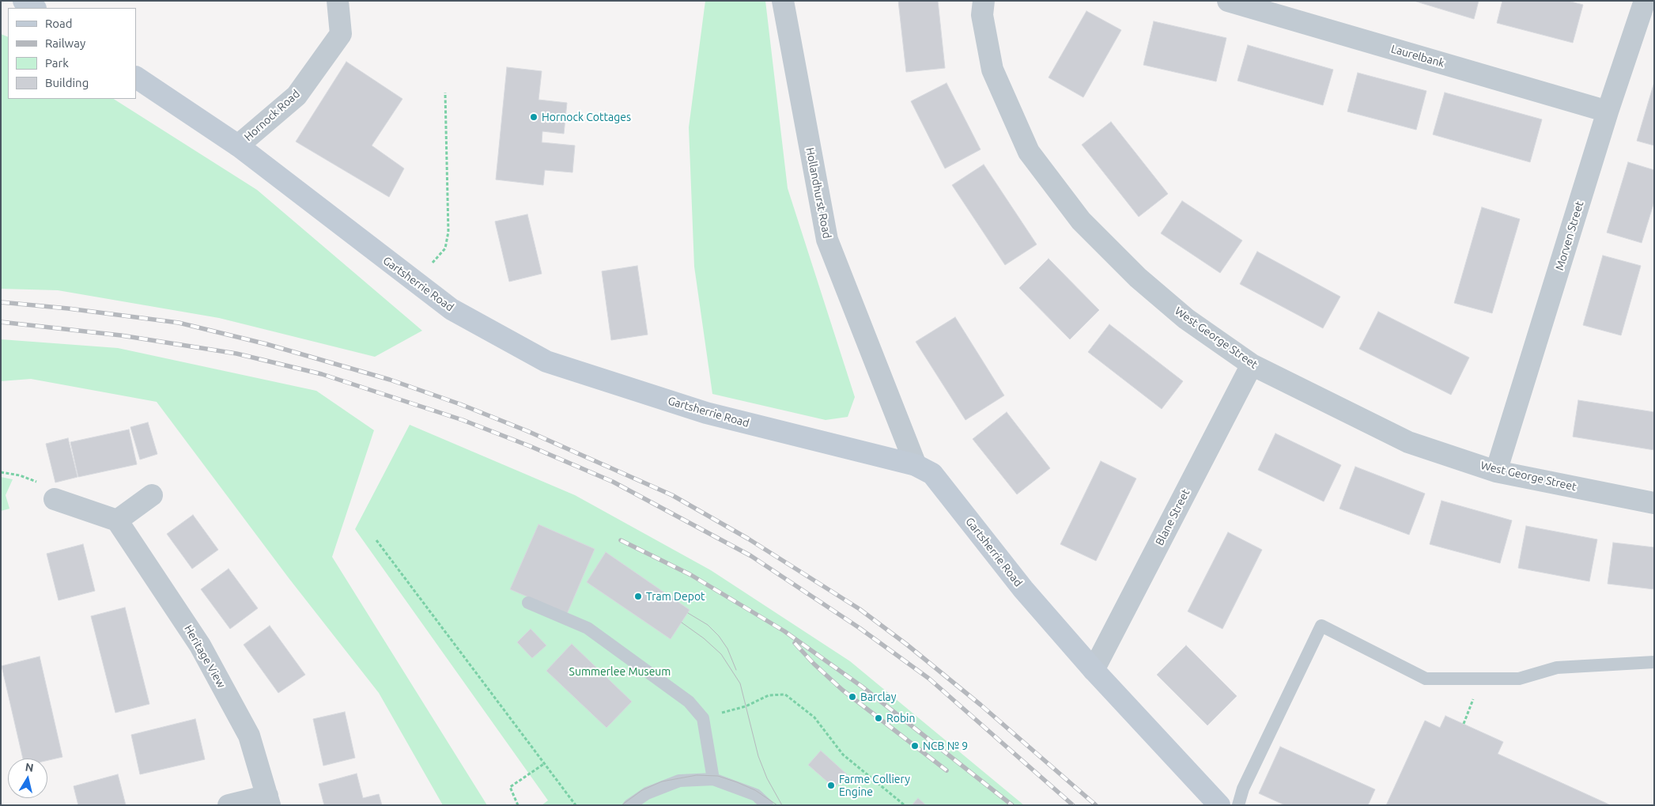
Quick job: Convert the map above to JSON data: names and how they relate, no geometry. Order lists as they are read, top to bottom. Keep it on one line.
{"streets":{"street":["Laurelbank","Hornock Road","Hollandhurst Road","Morven Street","Gartsherrie Road","West George Street","Blane Street","Heritage View"]},"crossings":[["Laurelbank","Morven Street"],["Hornock Road","Gartsherrie Road"],["Hollandhurst Road","Gartsherrie Road"],["Morven Street","West George Street"],["Gartsherrie Road","Blane Street"],["West George Street","Blane Street"]],"parks":["Summerlee Museum"],"places":["Hornock Cottages","Tram Depot","Barclay","Robin","NCB № 9","Farme Colliery Engine"],"legend":["Road","Railway","Park","Building"],"north":"top"}
